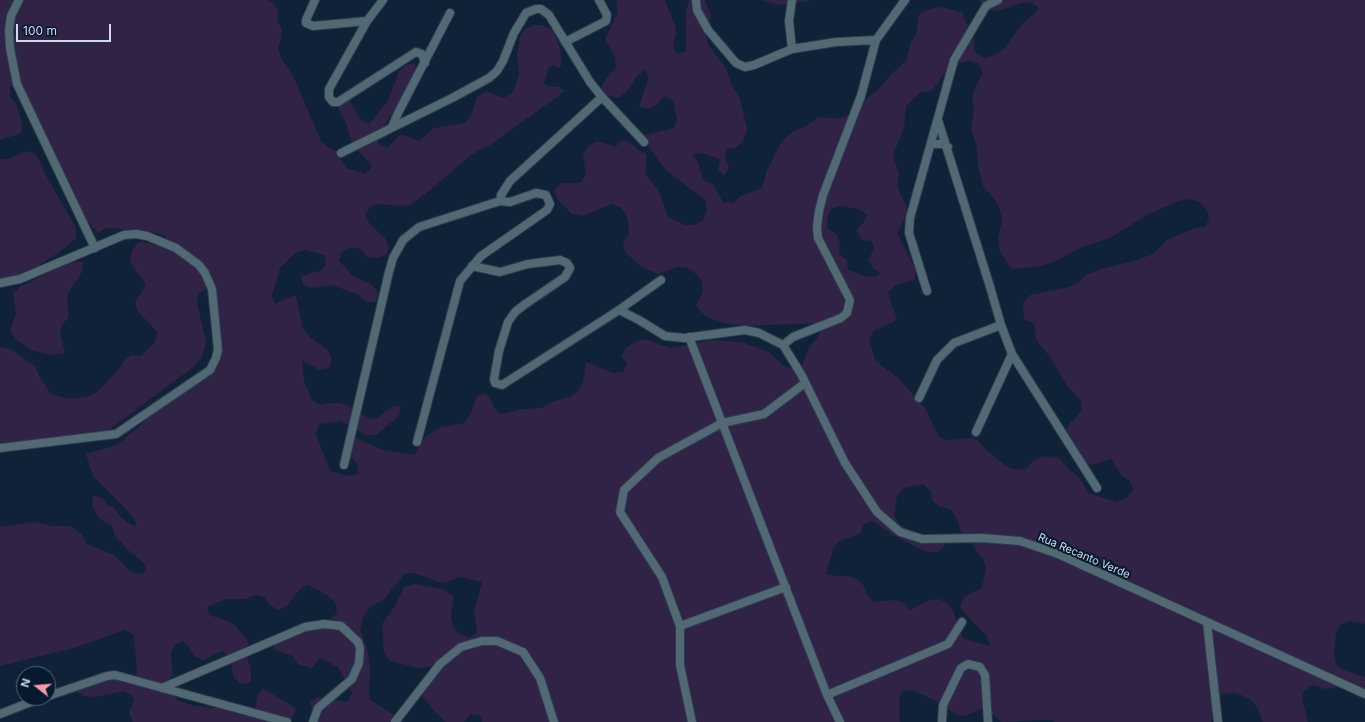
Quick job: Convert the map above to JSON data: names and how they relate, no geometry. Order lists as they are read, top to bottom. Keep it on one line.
{"streets":{"street":["Rua Recanto Verde"]},"scale_bar":"100 m","north":"left"}
